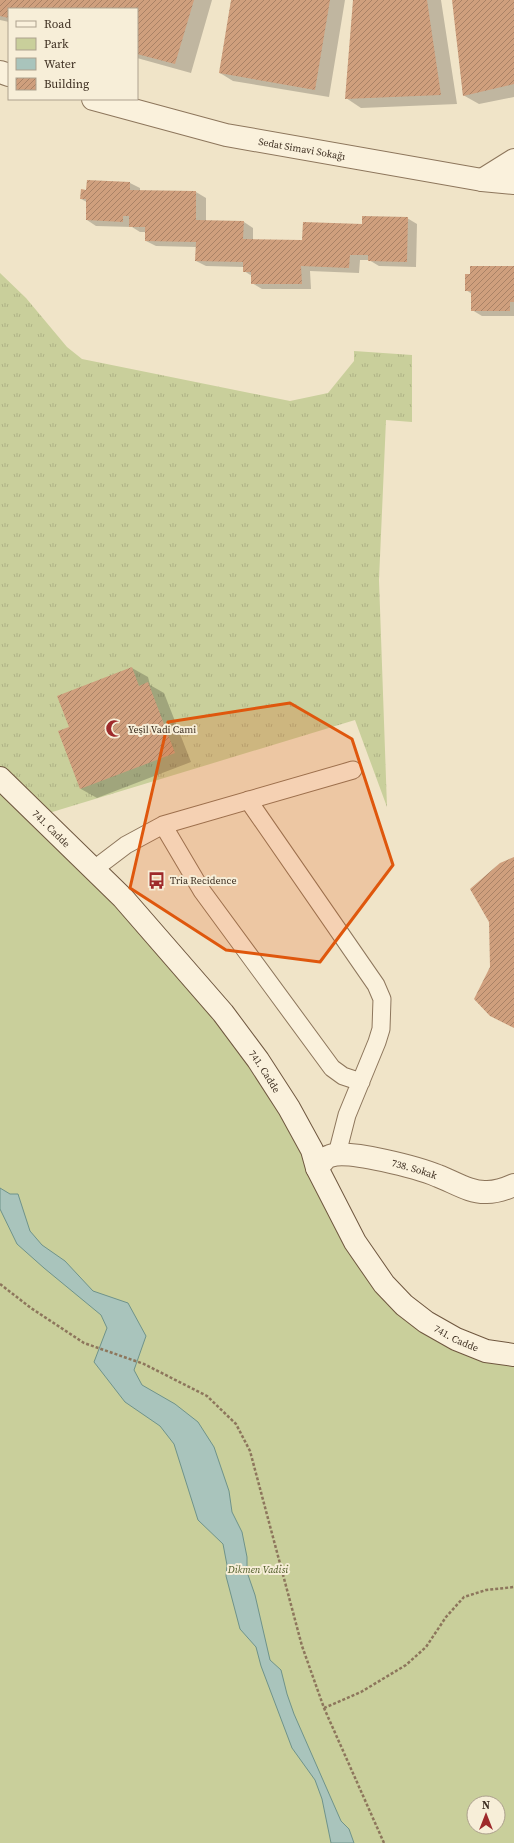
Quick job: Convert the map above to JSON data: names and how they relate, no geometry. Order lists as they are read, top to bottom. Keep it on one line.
{"streets":{"street":["Sedat Simavi Sokağı","741. Cadde","738. Sokak"]},"parks":["Dikmen Vadisi"],"places":{"mosque":["Yeşil Vadi Cami"],"bus stop":["Tria Recidence"]},"legend":["Road","Park","Water","Building"],"north":"top"}
